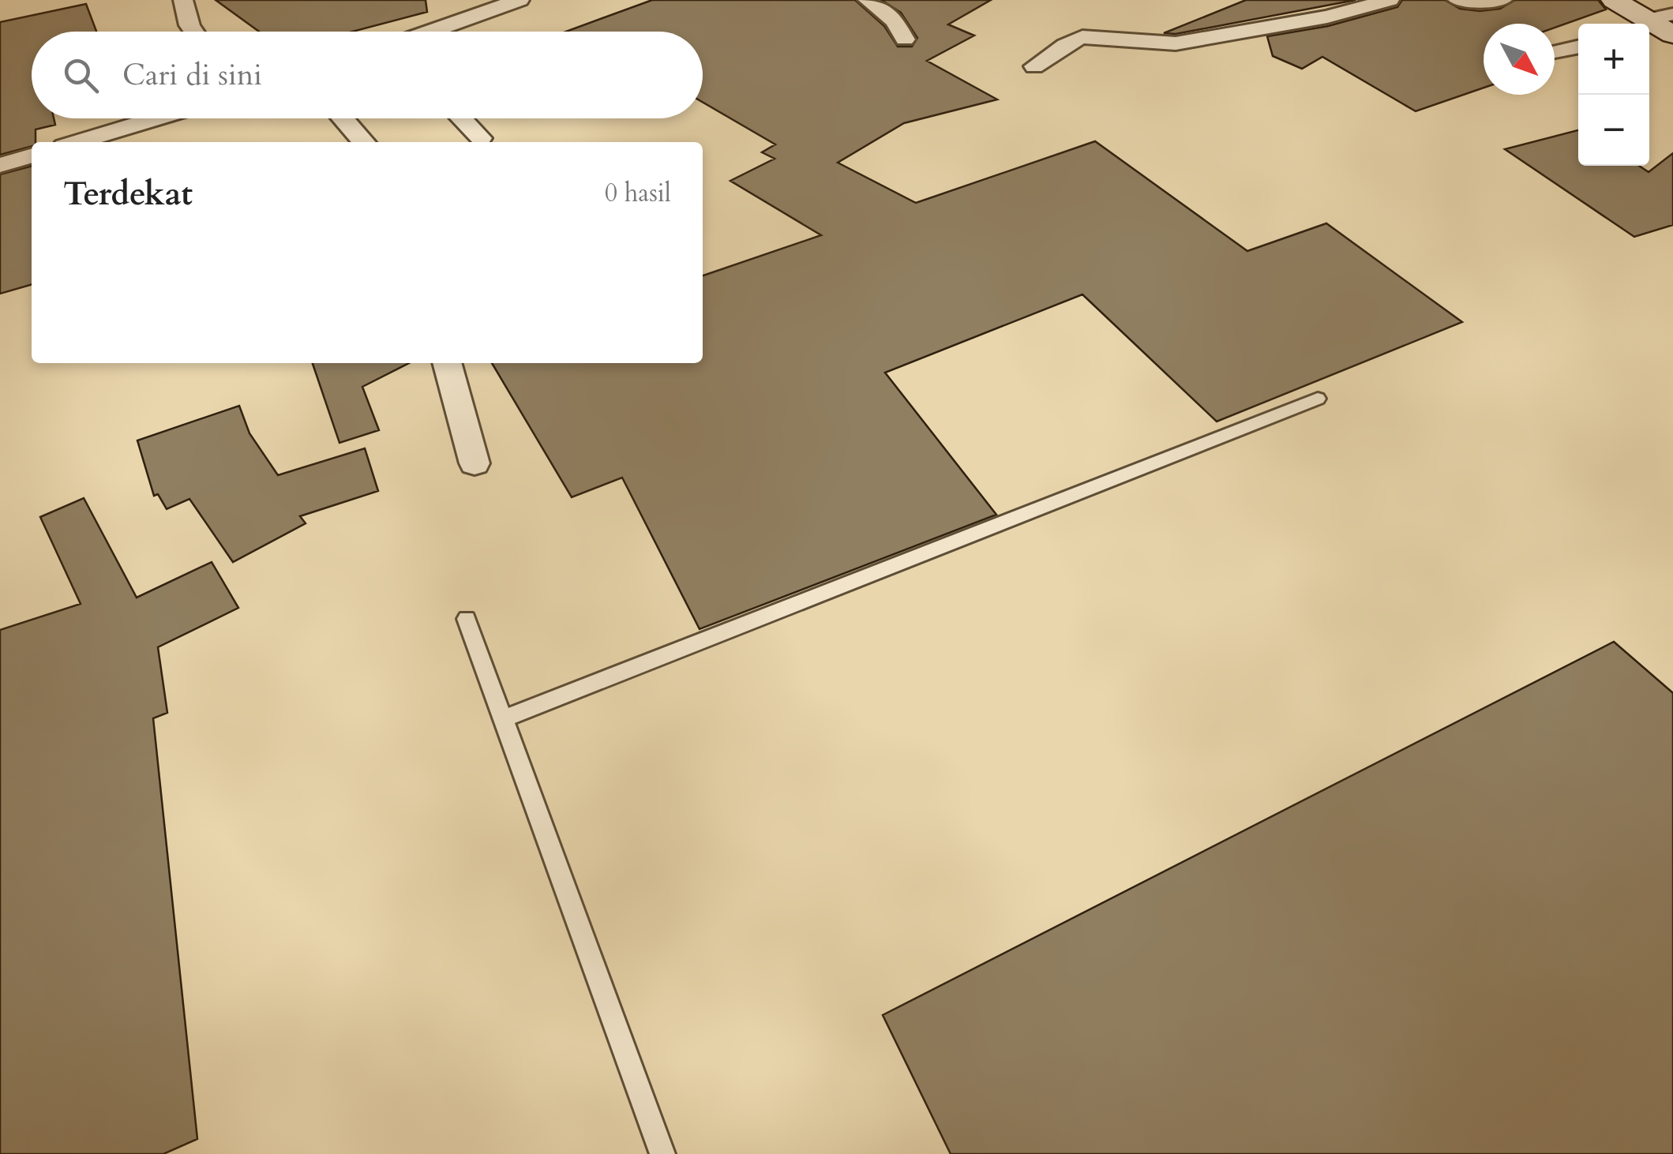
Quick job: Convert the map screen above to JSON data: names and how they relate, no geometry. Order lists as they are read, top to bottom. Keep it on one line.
{"north":"bottom right","page":{"map_buttons":["+","−"],"search":"Cari di sini","heading":["Terdekat","0 hasil"]}}
